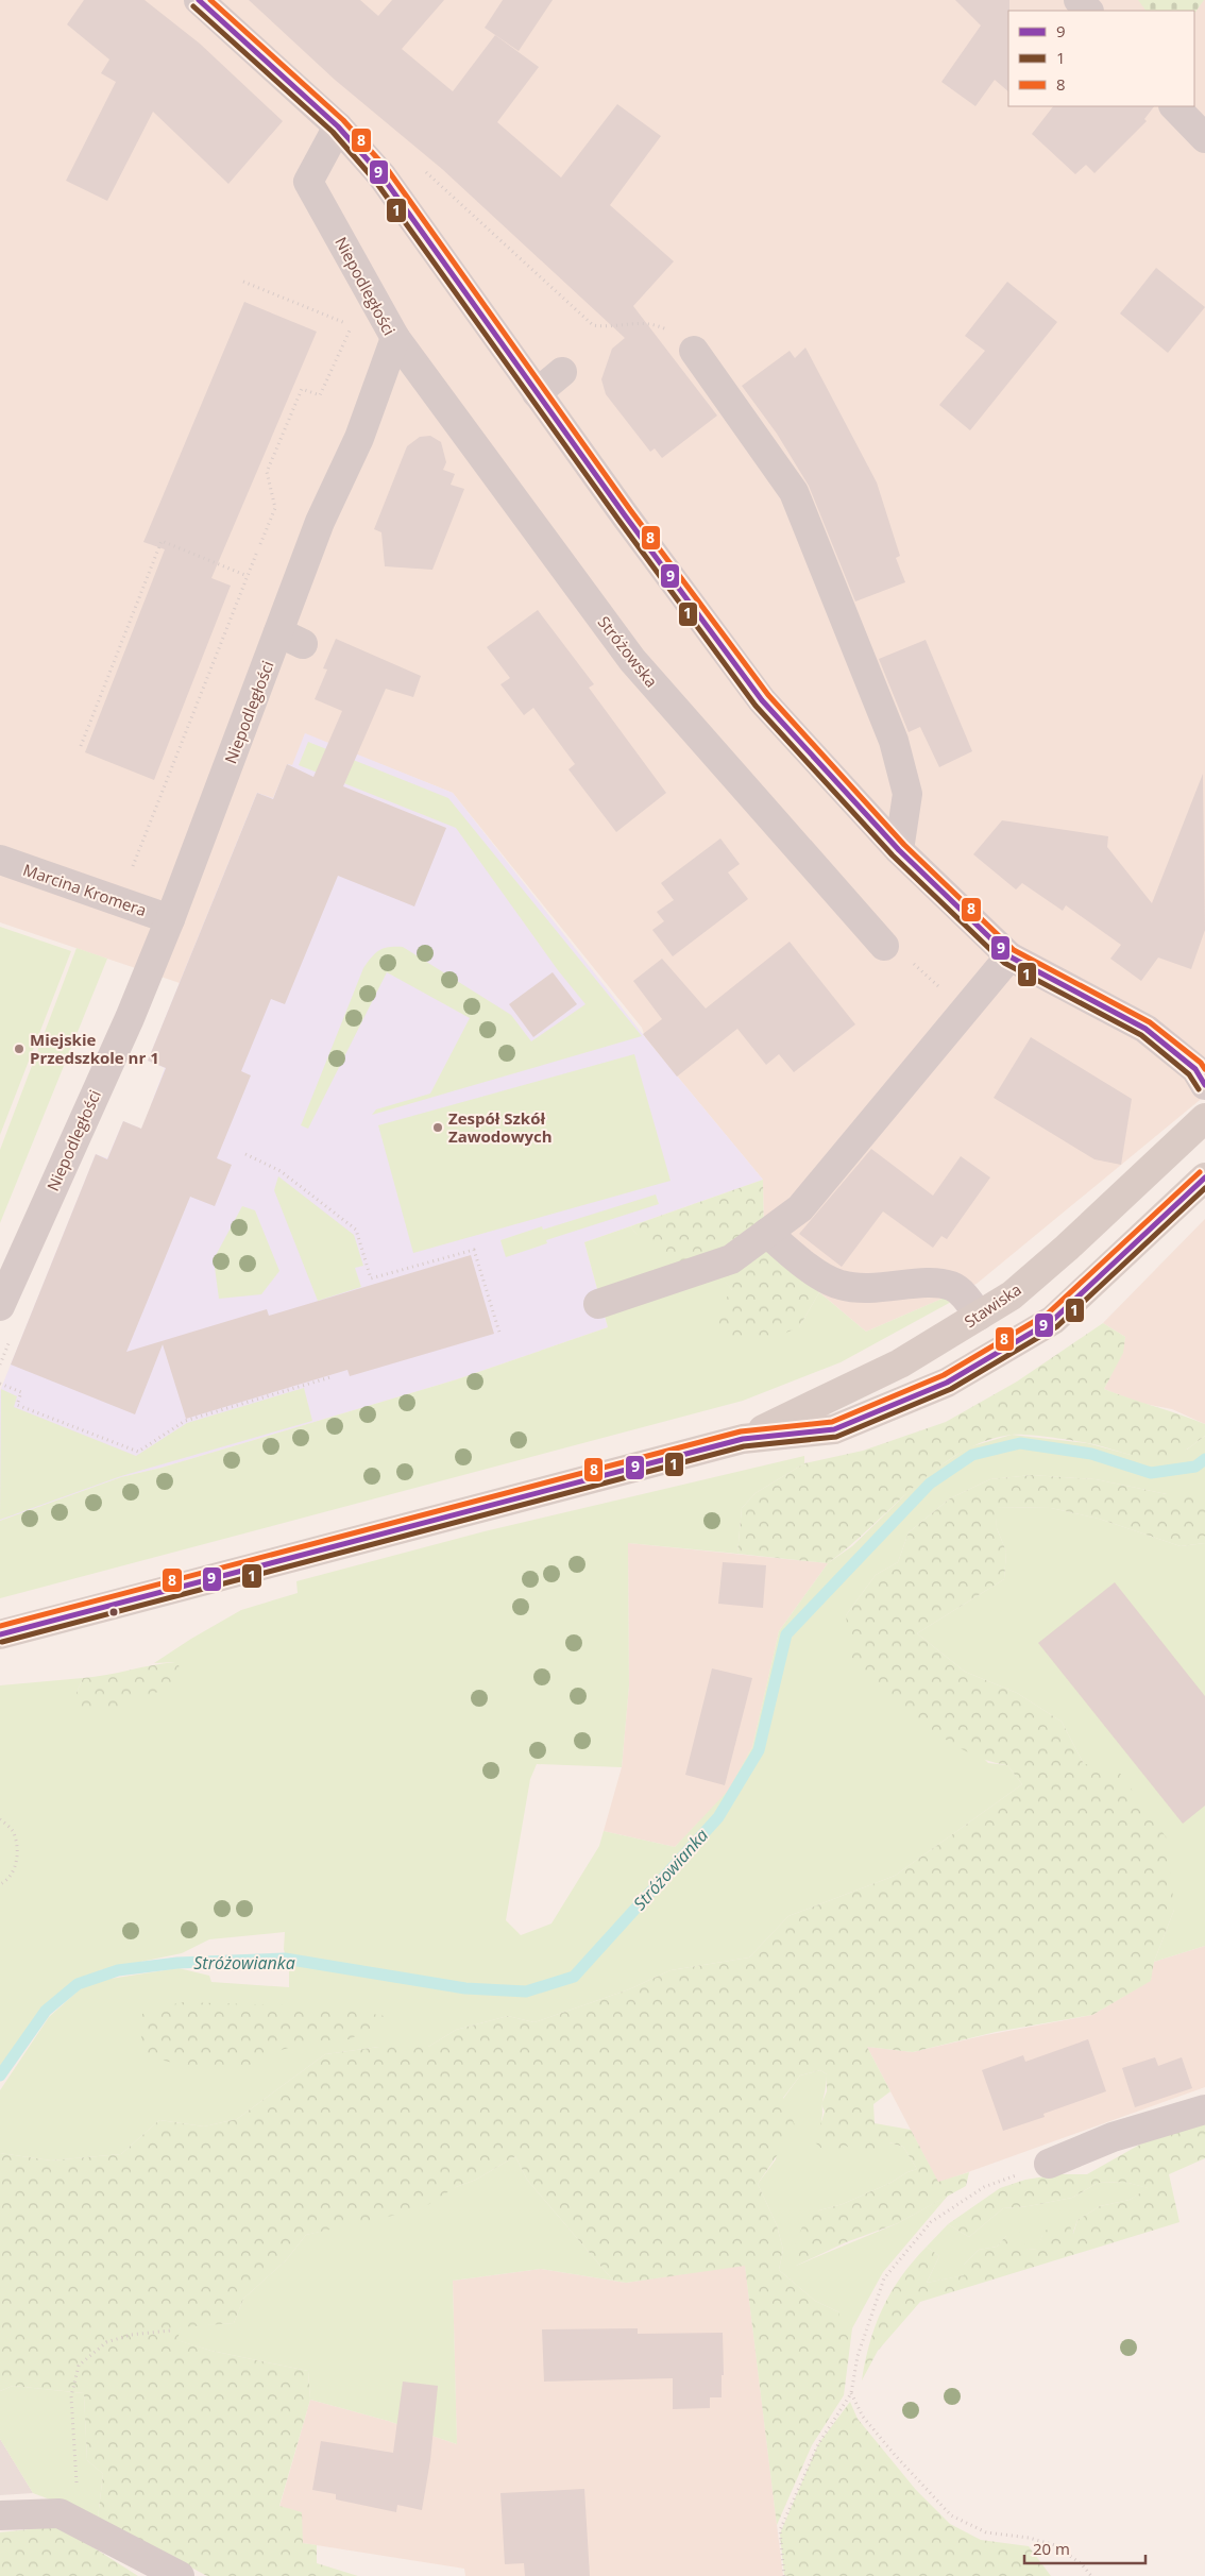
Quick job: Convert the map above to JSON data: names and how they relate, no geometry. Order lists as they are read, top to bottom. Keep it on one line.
{"streets":{"main road":["Stawiska"],"street":["Niepodległości","Stróżowska","Marcina Kromera"]},"crossings":[["Niepodległości","Stróżowska"],["Niepodległości","Marcina Kromera"]],"water":["Stróżowianka"],"places":["Miejskie Przedszkole nr 1","Zespół Szkół Zawodowych"],"lines":["transit line 9","transit line 8","transit line 1"],"legend":["9","1","8"],"scale_bar":"20 m"}
